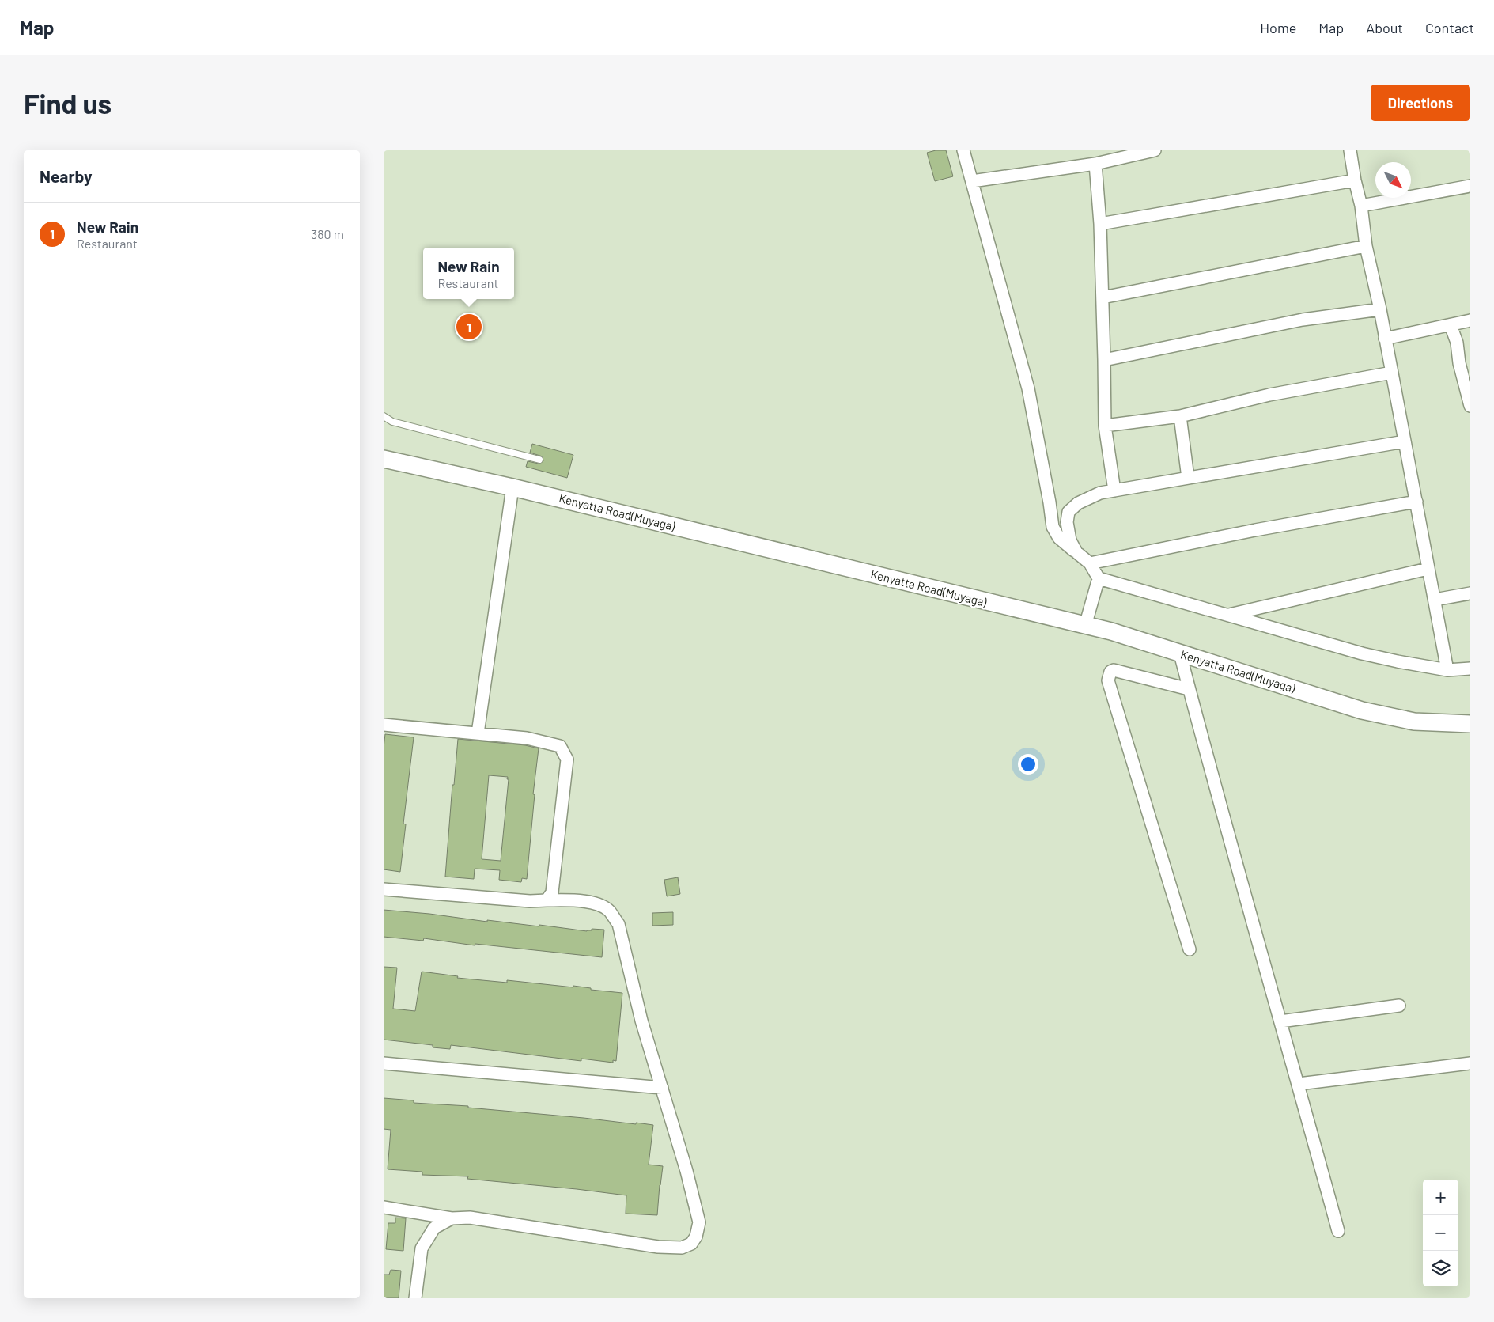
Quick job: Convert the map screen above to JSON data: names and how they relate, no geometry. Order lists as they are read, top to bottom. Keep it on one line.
{"streets":{"main road":["Kenyatta Road(Muyaga)"]},"north":"bottom right","page":{"header":"Map","nav":["Home","Map","About","Contact"],"buttons":"Directions","title":"Find us","heading":"Nearby","list":[{"mark":"1","name":"New Rain","note":"Restaurant","value":"380 m"}],"popup":["New Rain","Restaurant"],"pins":"1","map_buttons":["+","−"]}}
